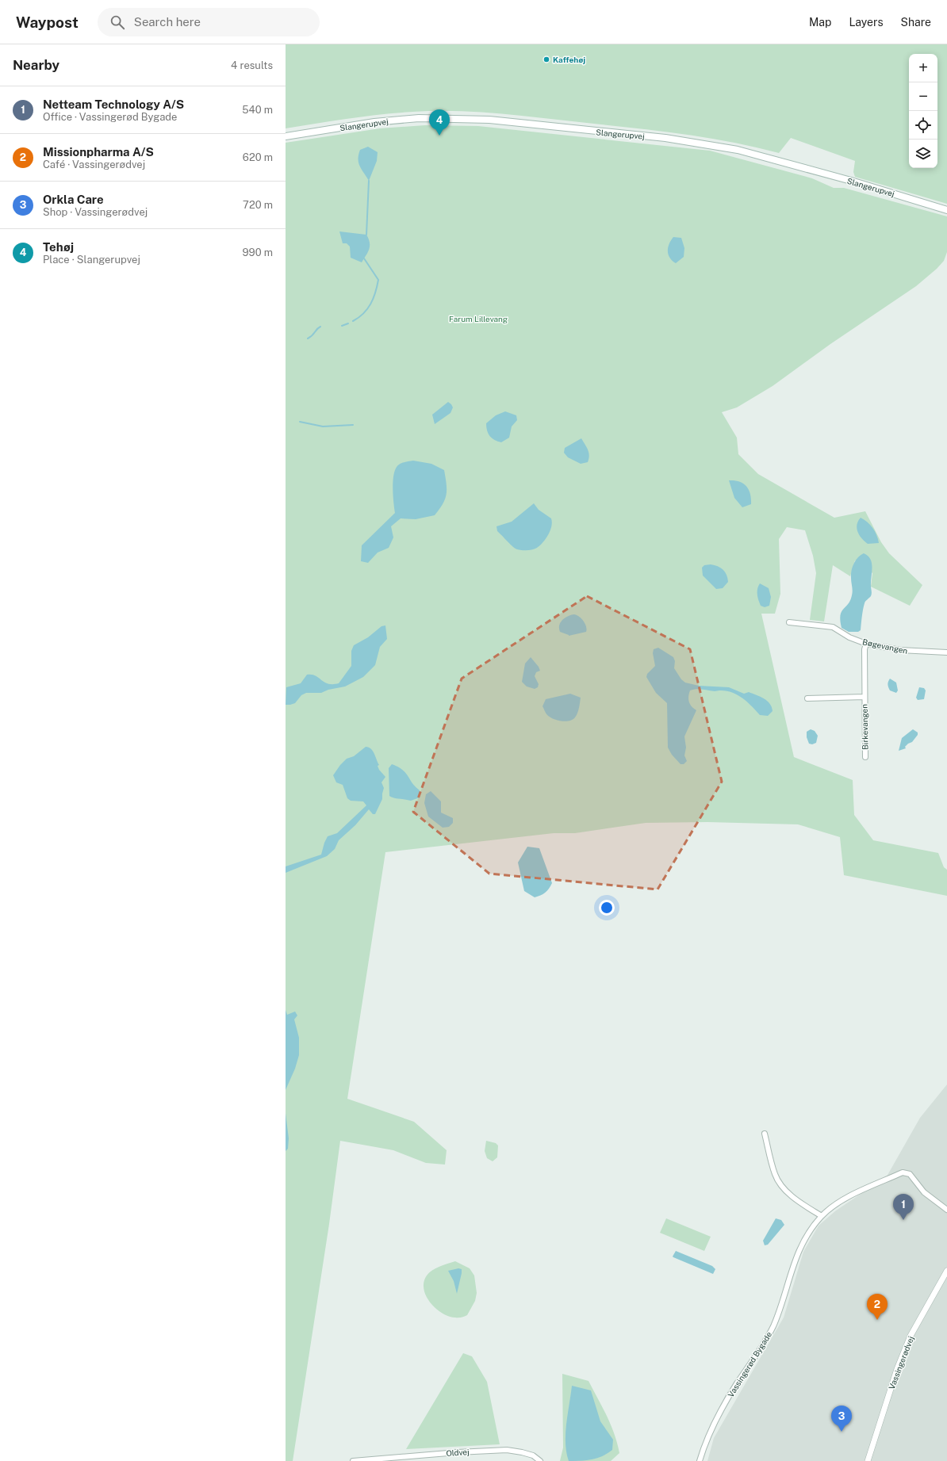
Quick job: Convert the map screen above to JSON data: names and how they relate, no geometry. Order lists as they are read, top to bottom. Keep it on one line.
{"streets":{"main road":["Slangerupvej"],"street":["Bøgevangen","Birkevangen","Vassingerødvej","Vassingerød Bygade","Oldvej"]},"crossings":[["Bøgevangen","Birkevangen"]],"parks":["Farum Lillevang"],"places":["Kaffehøj"],"page":{"header":"Waypost","search":"Search here","nav":["Map","Layers","Share"],"heading":["Nearby","4 results"],"map_buttons":["+","−"],"list":[{"mark":"1","name":"Netteam Technology A/S","note":"Office · Vassingerød Bygade","value":"540 m"},{"mark":"2","name":"Missionpharma A/S","note":"Café · Vassingerødvej","value":"620 m"},{"mark":"3","name":"Orkla Care","note":"Shop · Vassingerødvej","value":"720 m"},{"mark":"4","name":"Tehøj","note":"Place · Slangerupvej","value":"990 m"}],"pins":["4","1","2","3"]}}
